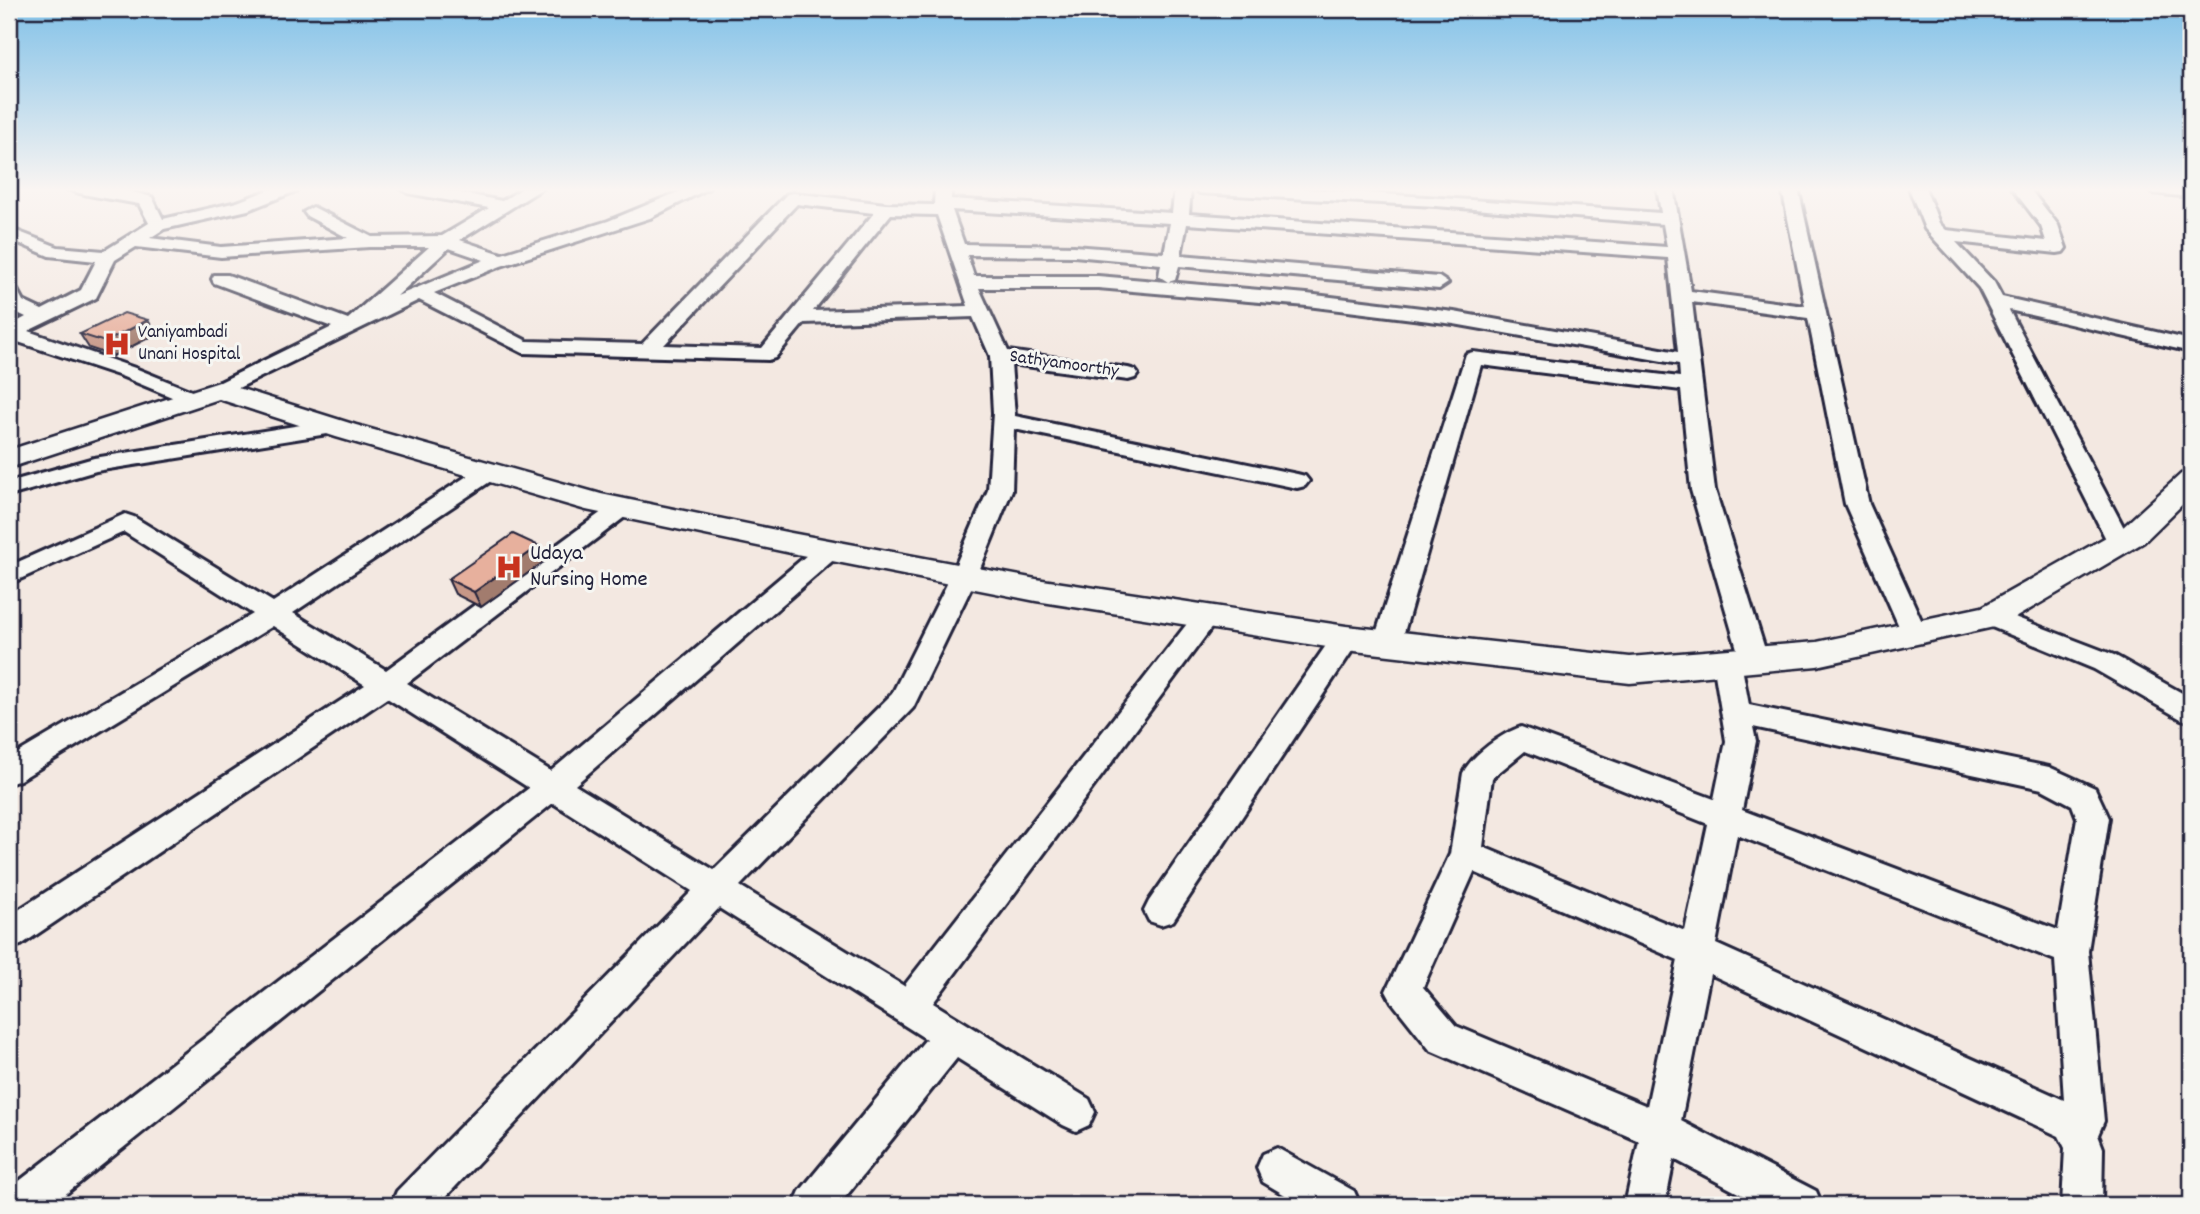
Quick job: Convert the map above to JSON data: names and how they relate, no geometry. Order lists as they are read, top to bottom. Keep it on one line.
{"streets":{"street":["Sathyamoorthy"]},"places":{"hospital":["Vaniyambadi Unani Hospital","Udaya Nursing Home"]}}
